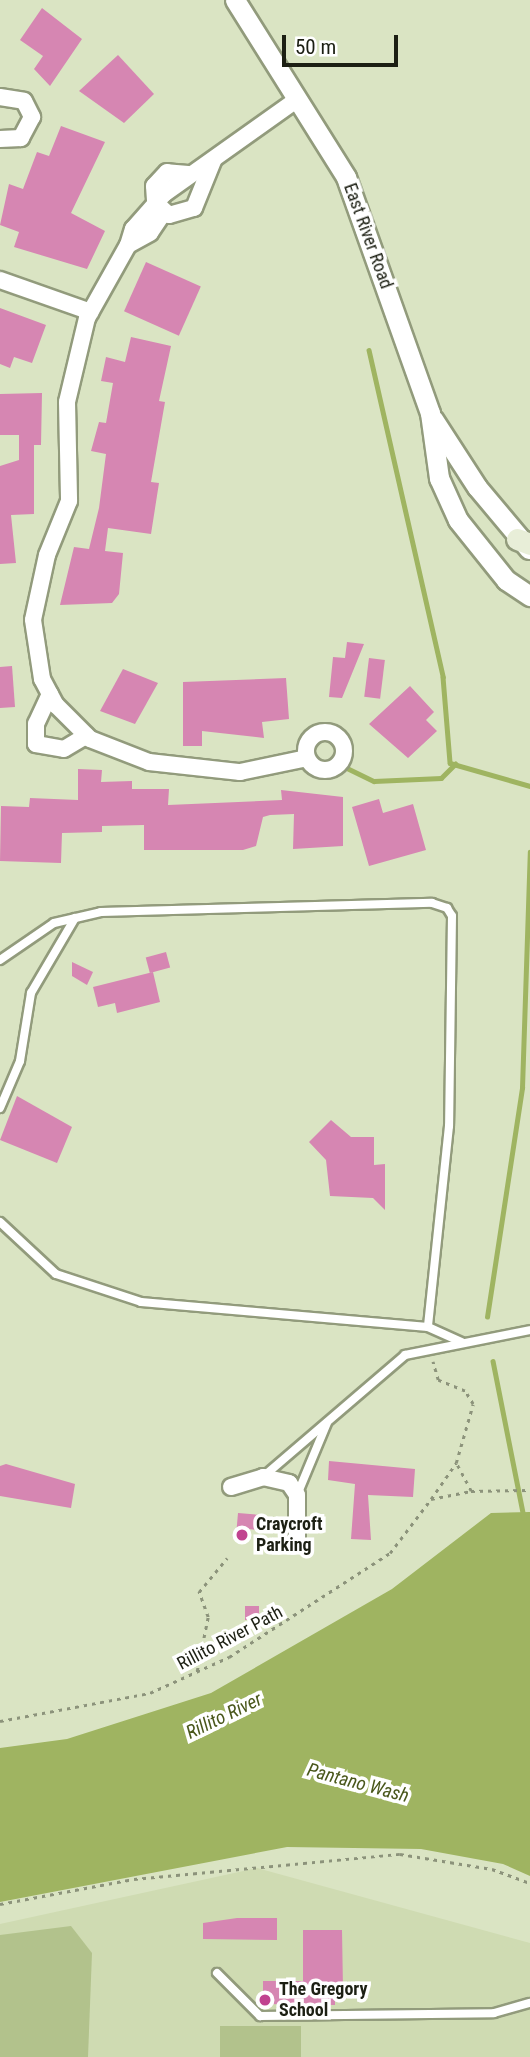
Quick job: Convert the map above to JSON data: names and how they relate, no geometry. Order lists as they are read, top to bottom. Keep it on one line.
{"streets":{"street":["East River Road"],"path":["Rillito River Path"]},"water":["Rillito River","Pantano Wash"],"places":["Craycroft Parking","The Gregory School"],"scale_bar":"50 m"}
